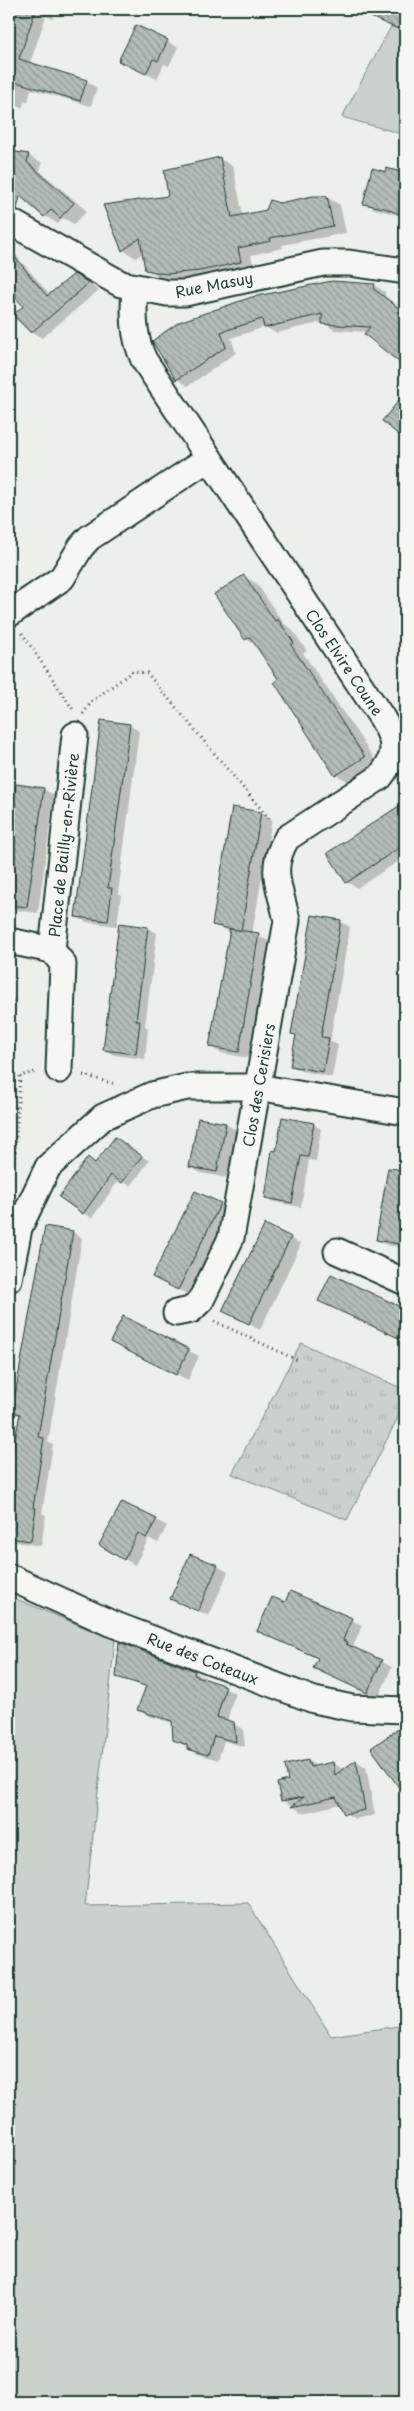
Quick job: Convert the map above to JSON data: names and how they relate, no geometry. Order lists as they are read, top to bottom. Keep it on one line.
{"streets":{"street":["Rue Masuy","Clos Elvire Coune","Place de Bailly-en-Rivière","Clos des Cerisiers","Rue des Coteaux"]},"crossings":[["Rue Masuy","Clos Elvire Coune"],["Clos Elvire Coune","Clos des Cerisiers"]]}
